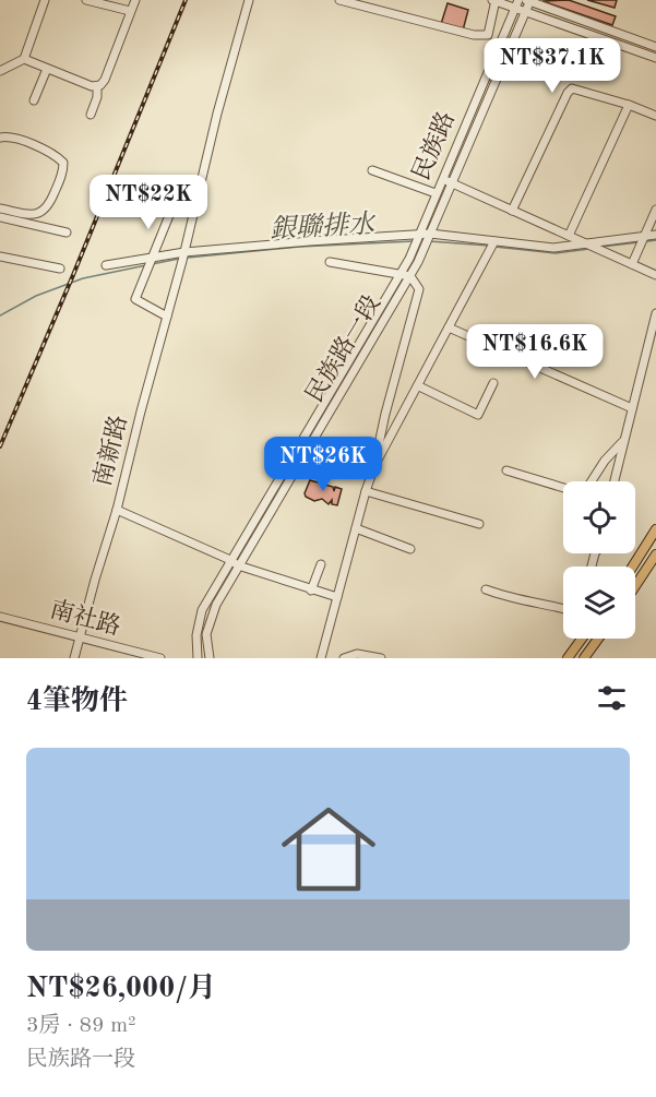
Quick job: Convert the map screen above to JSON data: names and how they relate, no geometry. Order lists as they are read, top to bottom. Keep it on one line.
{"streets":{"street":["民族路","民族路一段","南新路","南社路"]},"crossings":[["民族路","民族路一段"],["南新路","南社路"]],"water":["銀聯排水"],"page":{"price":["NT$37.1K","NT$22K","NT$16.6K","NT$26K"],"heading":"4筆物件","list":[{"name":"NT$26,000/月","note":"3房 · 89 m² · 民族路一段"}]}}
